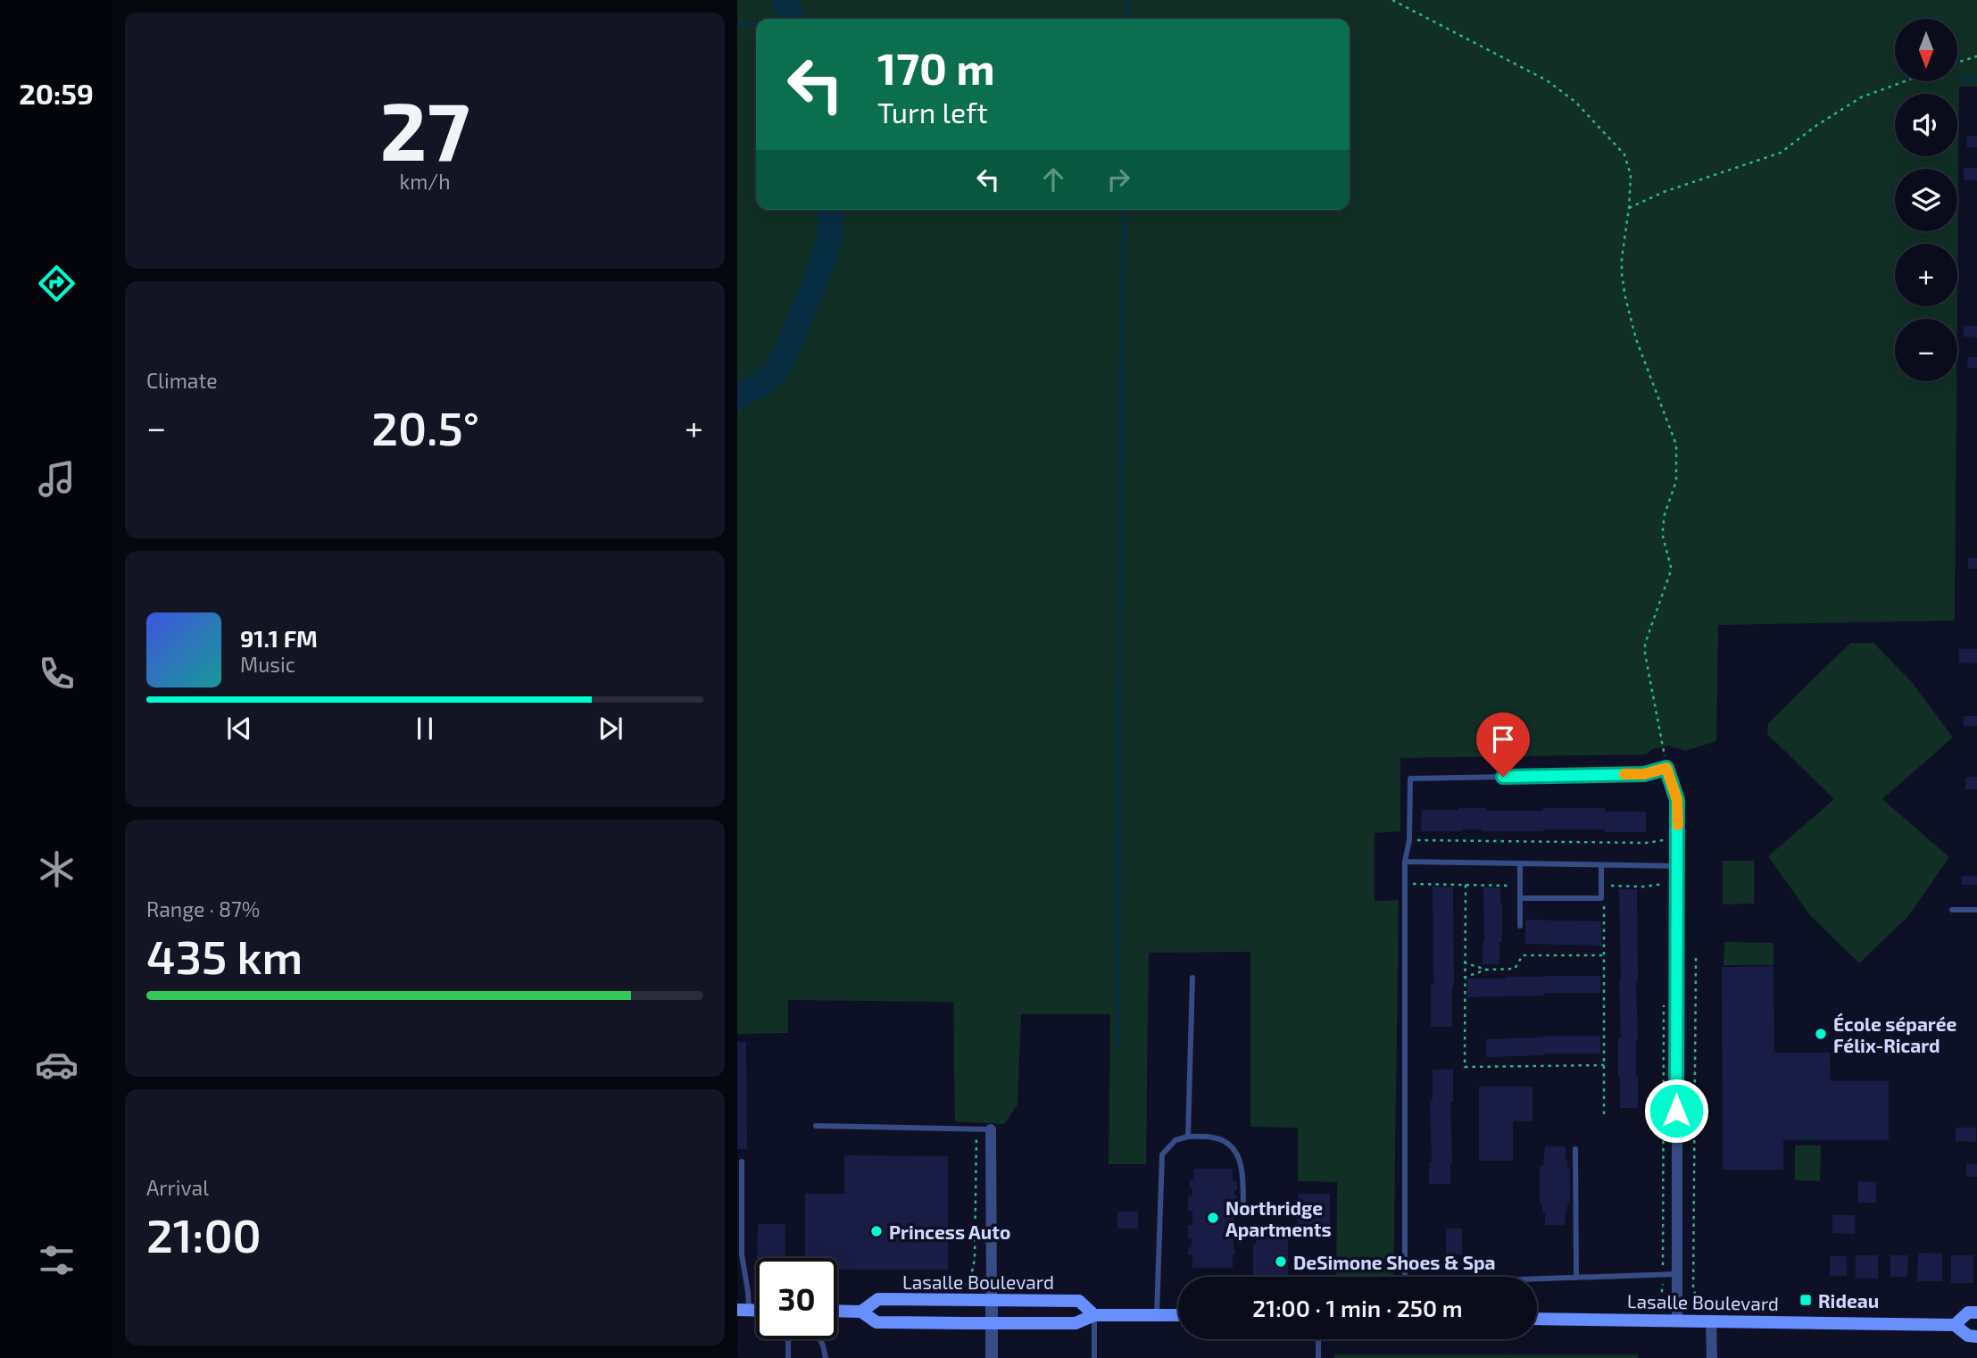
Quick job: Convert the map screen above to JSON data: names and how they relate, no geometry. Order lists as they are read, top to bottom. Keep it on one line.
{"streets":{"main road":["Lasalle Boulevard"]},"places":{"other":["École séparée Félix-Ricard","Northridge Apartments","Princess Auto","DeSimone Shoes & Spa"],"transit":["Rideau"]},"north":"bottom","page":{"tabs":"20:59","tile":[["27","km/h"],"Climate",["Range · 87%","435 km"],["Arrival","21:00"]],"map_buttons":["+","−"],"turn":["170 m","Turn left"],"heat":["−","20.5°","+"],"song":["91.1 FM","Music"],"limit":"30","trip":"21:00 · 1 min · 250 m"}}
